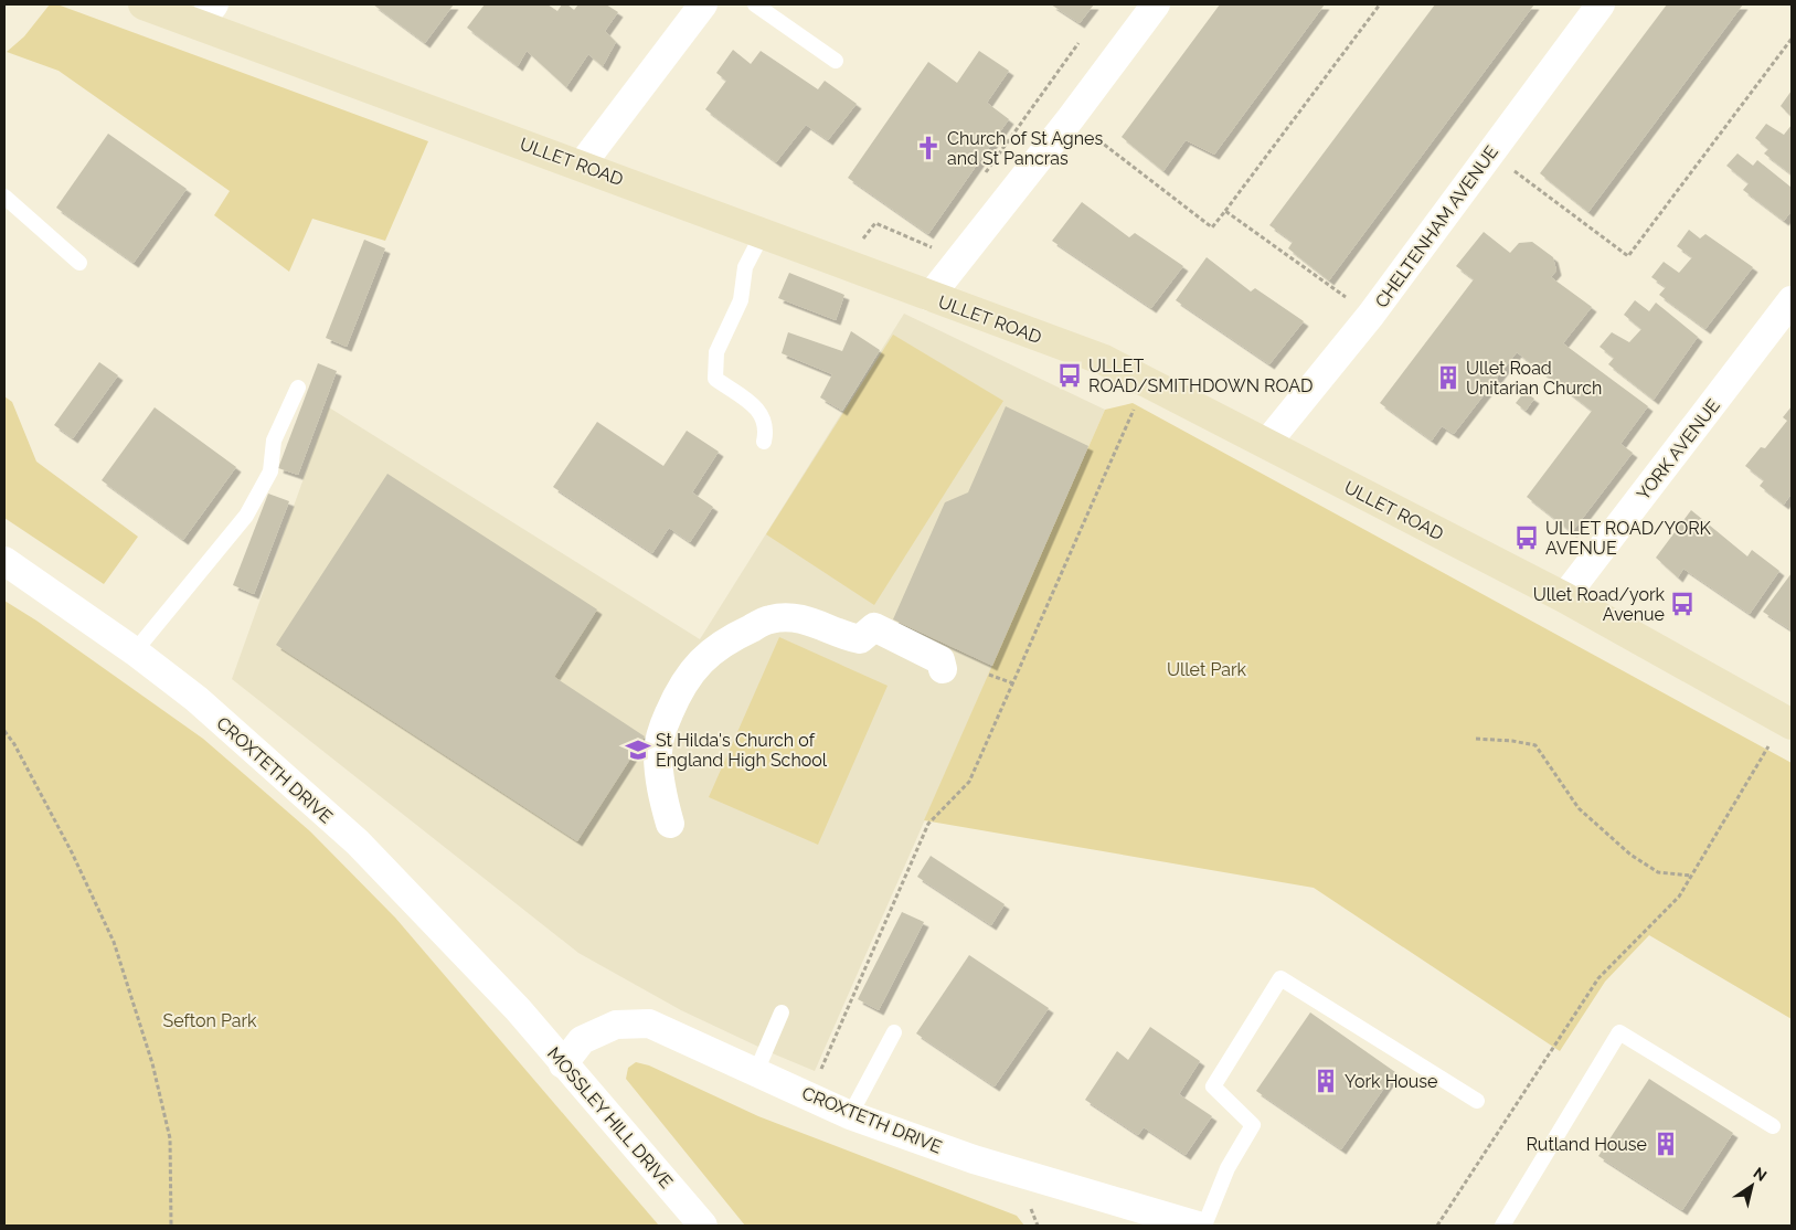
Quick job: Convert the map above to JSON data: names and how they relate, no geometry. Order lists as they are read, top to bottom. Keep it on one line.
{"streets":{"main road":["ULLET ROAD"],"street":["CHELTENHAM AVENUE","YORK AVENUE","CROXTETH DRIVE","MOSSLEY HILL DRIVE"]},"crossings":[["ULLET ROAD","CHELTENHAM AVENUE"],["ULLET ROAD","YORK AVENUE"],["CROXTETH DRIVE","MOSSLEY HILL DRIVE"]],"parks":["Ullet Park","Sefton Park"],"places":{"church":["Church of St Agnes and St Pancras"],"bus stop":["ULLET ROAD/SMITHDOWN ROAD","ULLET ROAD/YORK AVENUE","Ullet Road/york Avenue"],"building":["Ullet Road Unitarian Church","York House","Rutland House"],"school or university":["St Hilda's Church of England High School"]},"north":"top right"}
